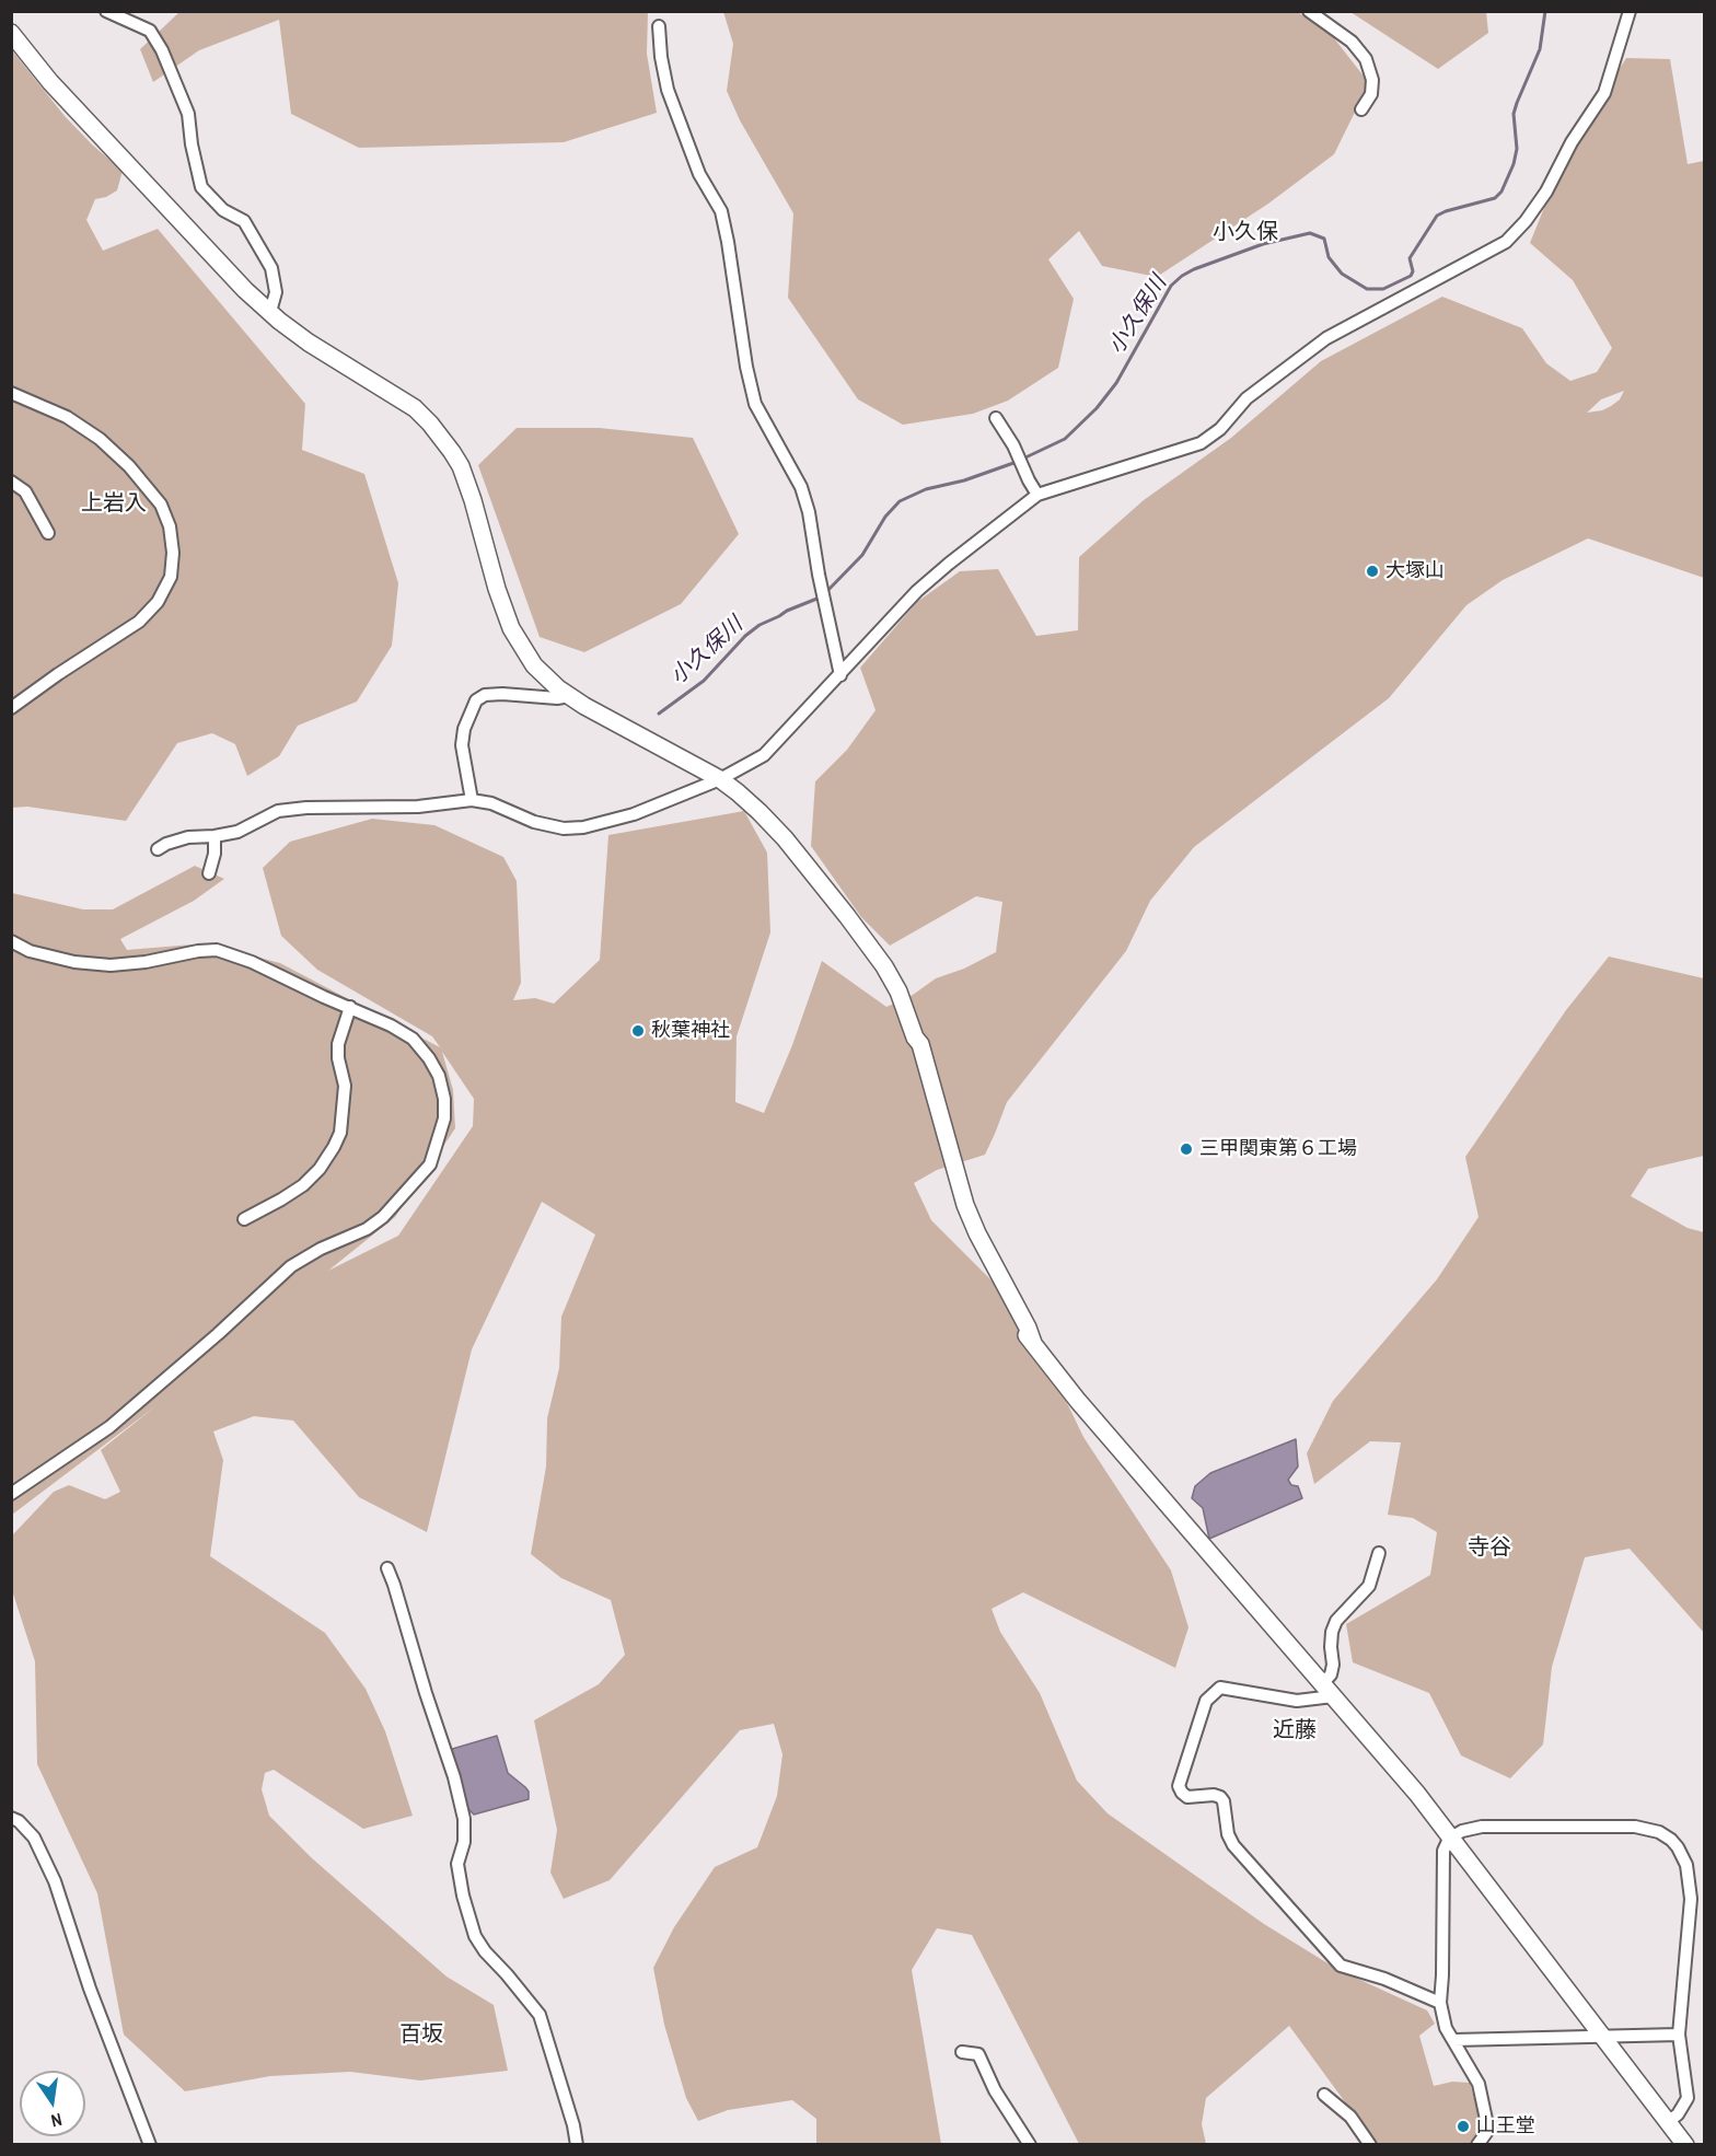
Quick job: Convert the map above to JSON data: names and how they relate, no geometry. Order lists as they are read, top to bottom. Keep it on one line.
{"districts":["小久保","上岩入","寺谷","近藤","百坂"],"water":["小久保川"],"places":["大塚山","秋葉神社","三甲関東第６工場","山王堂"],"north":"bottom"}
